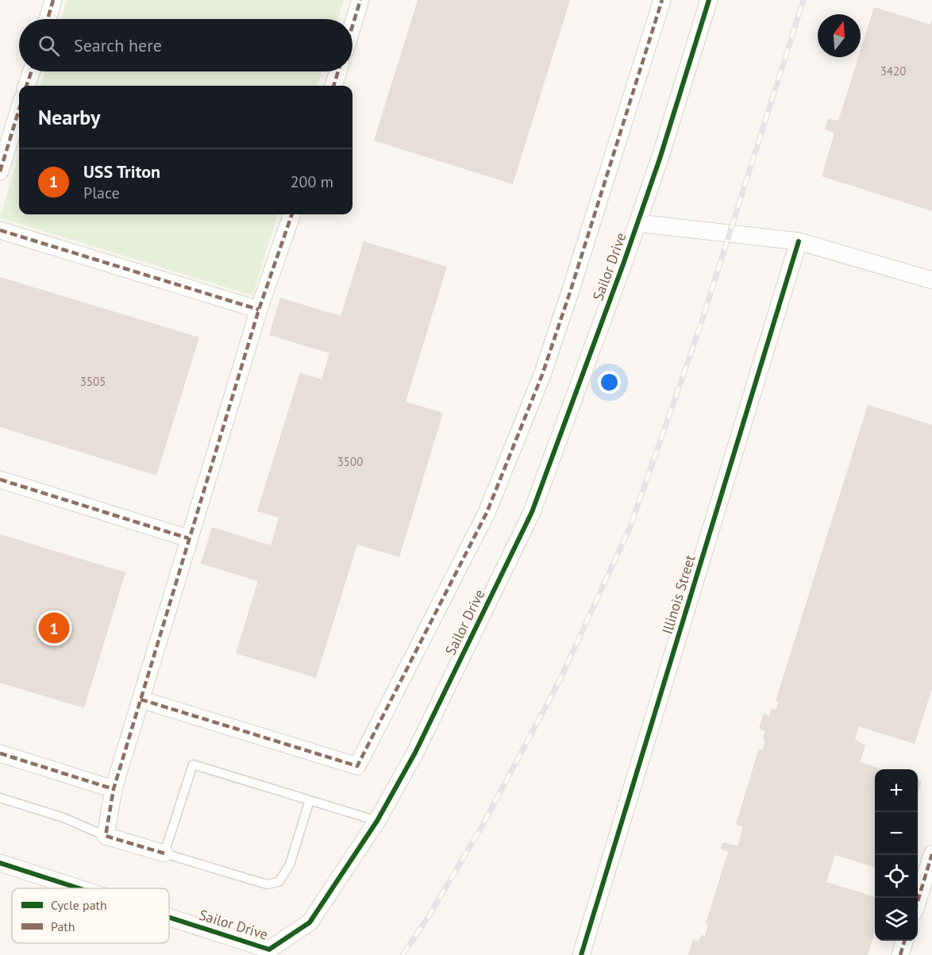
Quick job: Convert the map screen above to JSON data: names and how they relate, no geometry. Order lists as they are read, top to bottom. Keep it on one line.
{"streets":{"street":["Sailor Drive","Illinois Street"]},"crossings":[["Sailor Drive","Illinois Street"]],"house_numbers":["3420","3505","3500"],"legend":["Cycle path","Path"],"north":"top","page":{"search":"Search here","heading":"Nearby","list":[{"mark":"1","name":"USS Triton","note":"Place","value":"200 m"}],"pins":"1","map_buttons":["+","−"]}}
